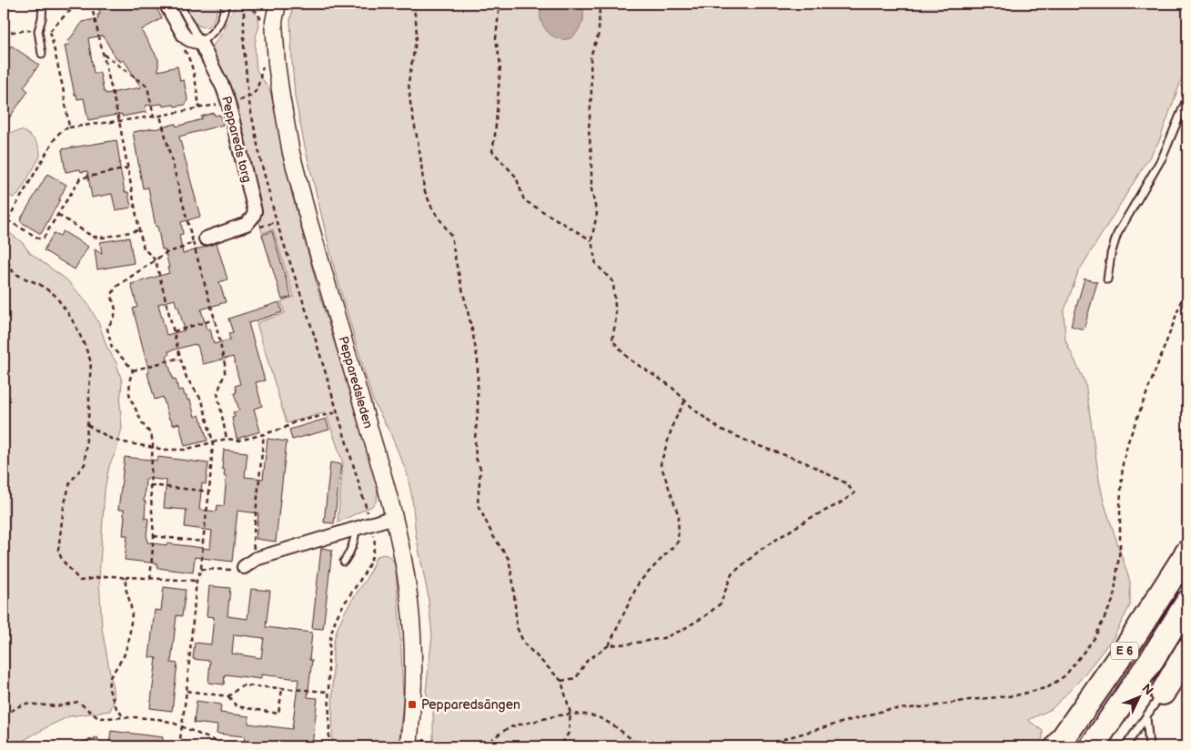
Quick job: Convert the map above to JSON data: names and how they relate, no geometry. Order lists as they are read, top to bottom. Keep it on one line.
{"streets":{"highway":["E 6"],"street":["Peppareds torg","Pepparedsleden"]},"places":{"transit":["Pepparedsängen"]},"north":"top right"}
